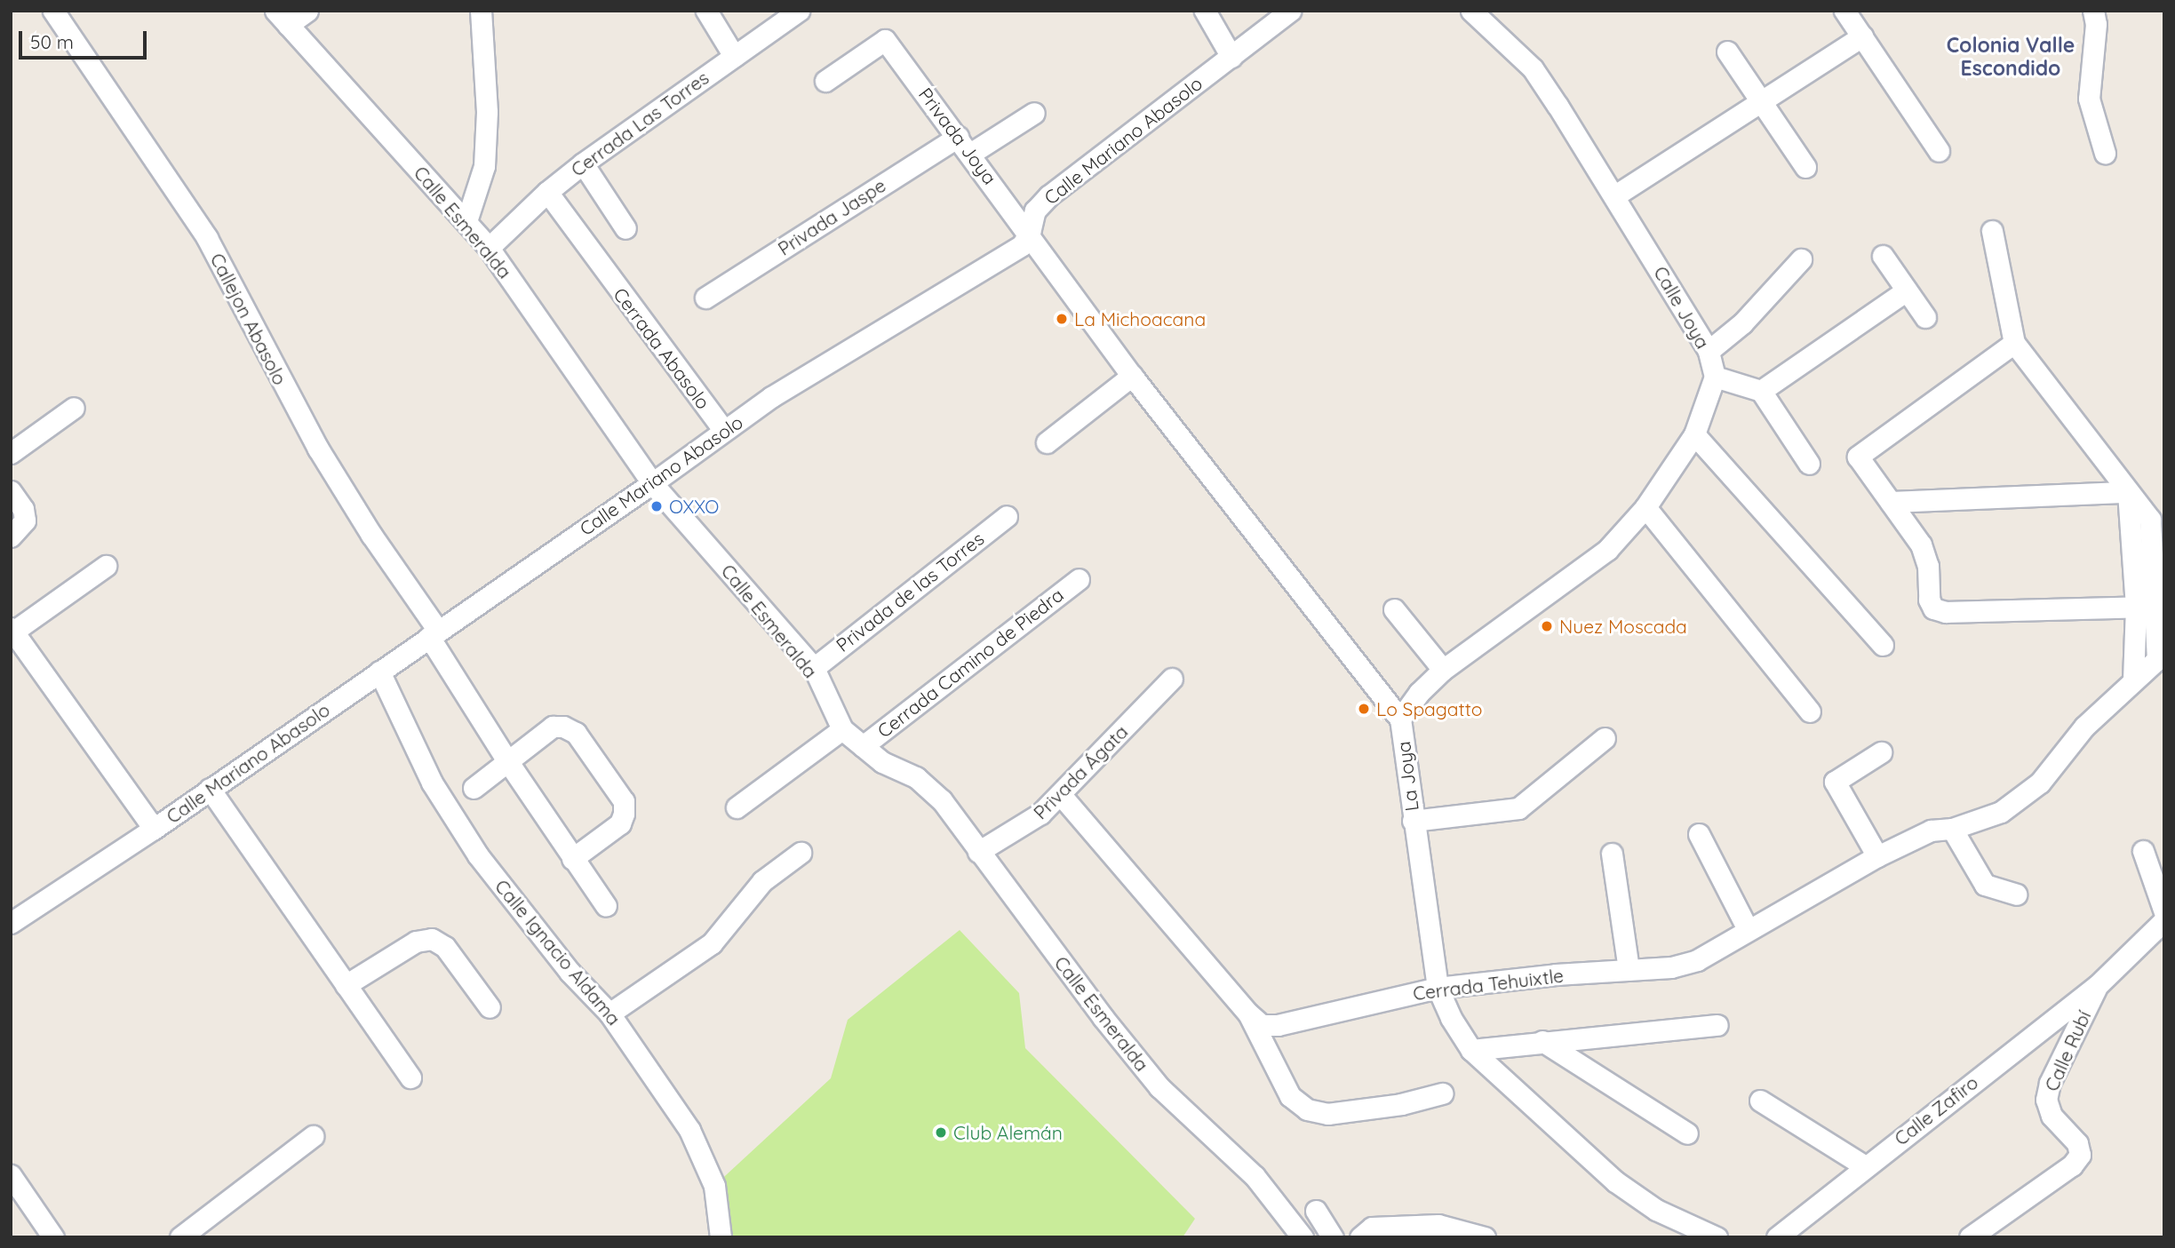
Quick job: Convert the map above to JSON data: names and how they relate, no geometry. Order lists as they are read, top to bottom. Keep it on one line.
{"streets":{"street":["Cerrada Las Torres","Privada Joya","Calle Mariano Abasolo","Privada Jaspe","Calle Esmeralda","Calle Joya","Callejon Abasolo","Cerrada Abasolo","Privada de las Torres","Cerrada Camino de Piedra","Privada Ágata","La Joya","Calle Ignacio Aldama","Cerrada Tehuixtle","Calle Rubí","Calle Zafiro"]},"crossings":[["Cerrada Las Torres","Calle Esmeralda"],["Cerrada Las Torres","Cerrada Abasolo"],["Privada Joya","Calle Mariano Abasolo"],["Privada Joya","Privada Jaspe"],["Privada Joya","La Joya"],["Calle Mariano Abasolo","Calle Esmeralda"],["Calle Mariano Abasolo","Callejon Abasolo"],["Calle Mariano Abasolo","Cerrada Abasolo"],["Calle Mariano Abasolo","La Joya"],["Calle Mariano Abasolo","Calle Ignacio Aldama"],["Calle Esmeralda","Privada de las Torres"],["Calle Esmeralda","Cerrada Camino de Piedra"],["Calle Esmeralda","Privada Ágata"],["Privada Ágata","Cerrada Tehuixtle"],["La Joya","Cerrada Tehuixtle"],["Calle Rubí","Calle Zafiro"]],"districts":["Colonia Valle Escondido"],"places":["La Michoacana","OXXO","Nuez Moscada","Lo Spagatto","Club Alemán"],"scale_bar":"50 m"}
